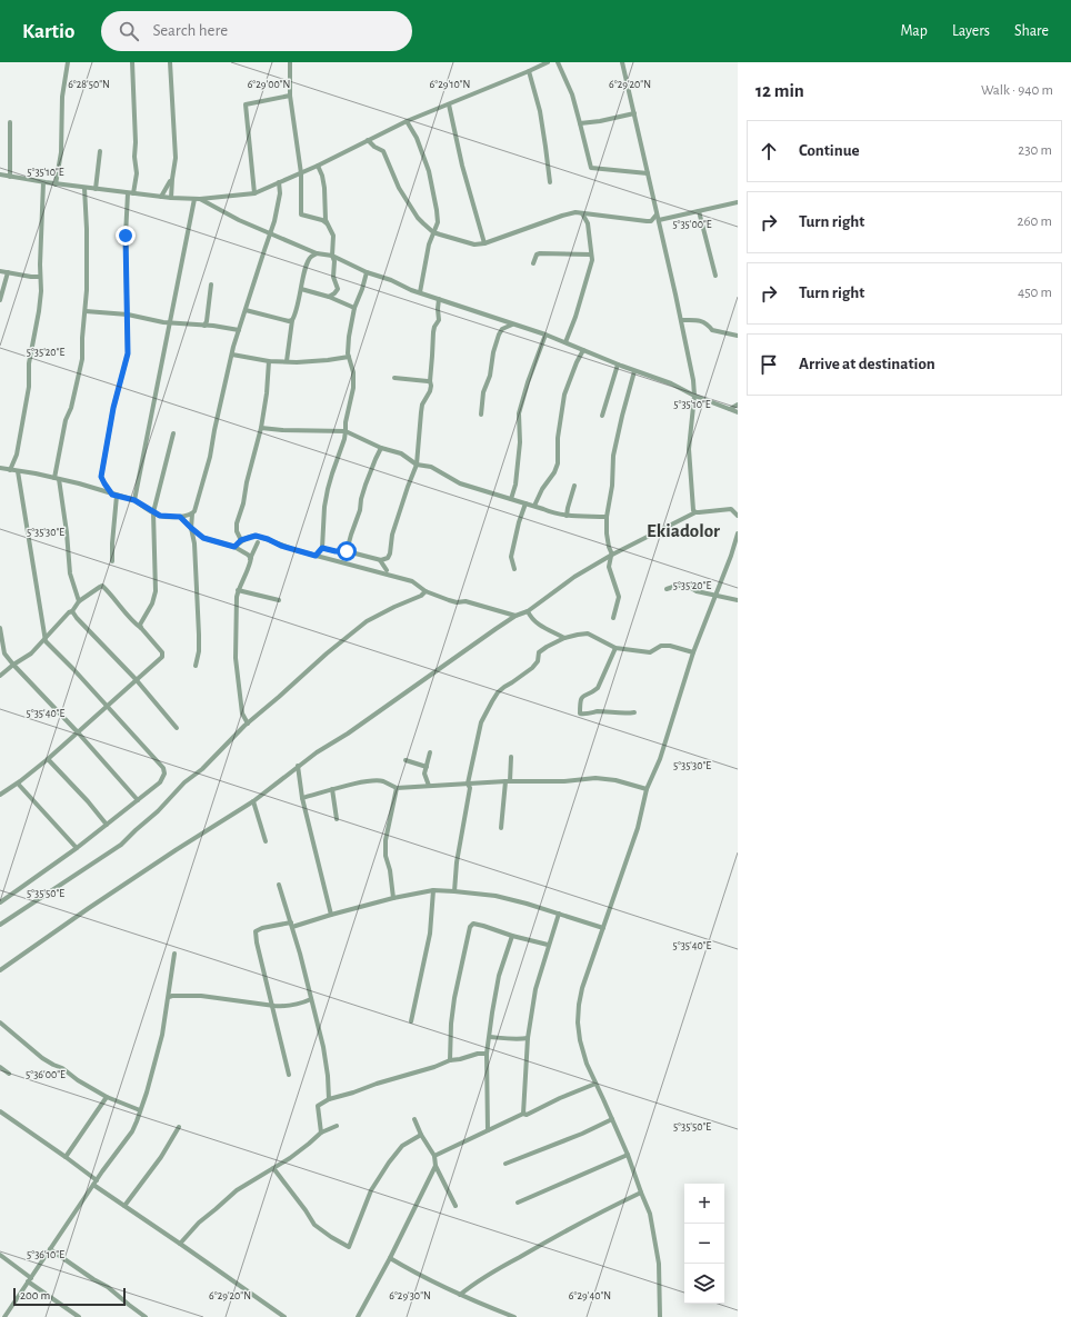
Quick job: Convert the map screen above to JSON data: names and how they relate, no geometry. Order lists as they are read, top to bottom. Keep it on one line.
{"districts":["Ekiadolor"],"scale_bar":"200 m","page":{"header":"Kartio","search":"Search here","nav":["Map","Layers","Share"],"heading":["12 min","Walk · 940 m"],"list":[["Continue","230 m"],["Turn right","260 m"],["Turn right","450 m"],"Arrive at destination"],"map_buttons":["+","−"],"scale":"200 m"},"coordinates":["6°28'50\"N","6°29'00\"N","6°29'10\"N","6°29'20\"N","5°35'10\"E","5°35'00\"E","5°35'20\"E","5°35'30\"E","5°35'40\"E","5°35'50\"E","5°36'00\"E","5°36'10\"E","6°29'30\"N","6°29'40\"N"]}
